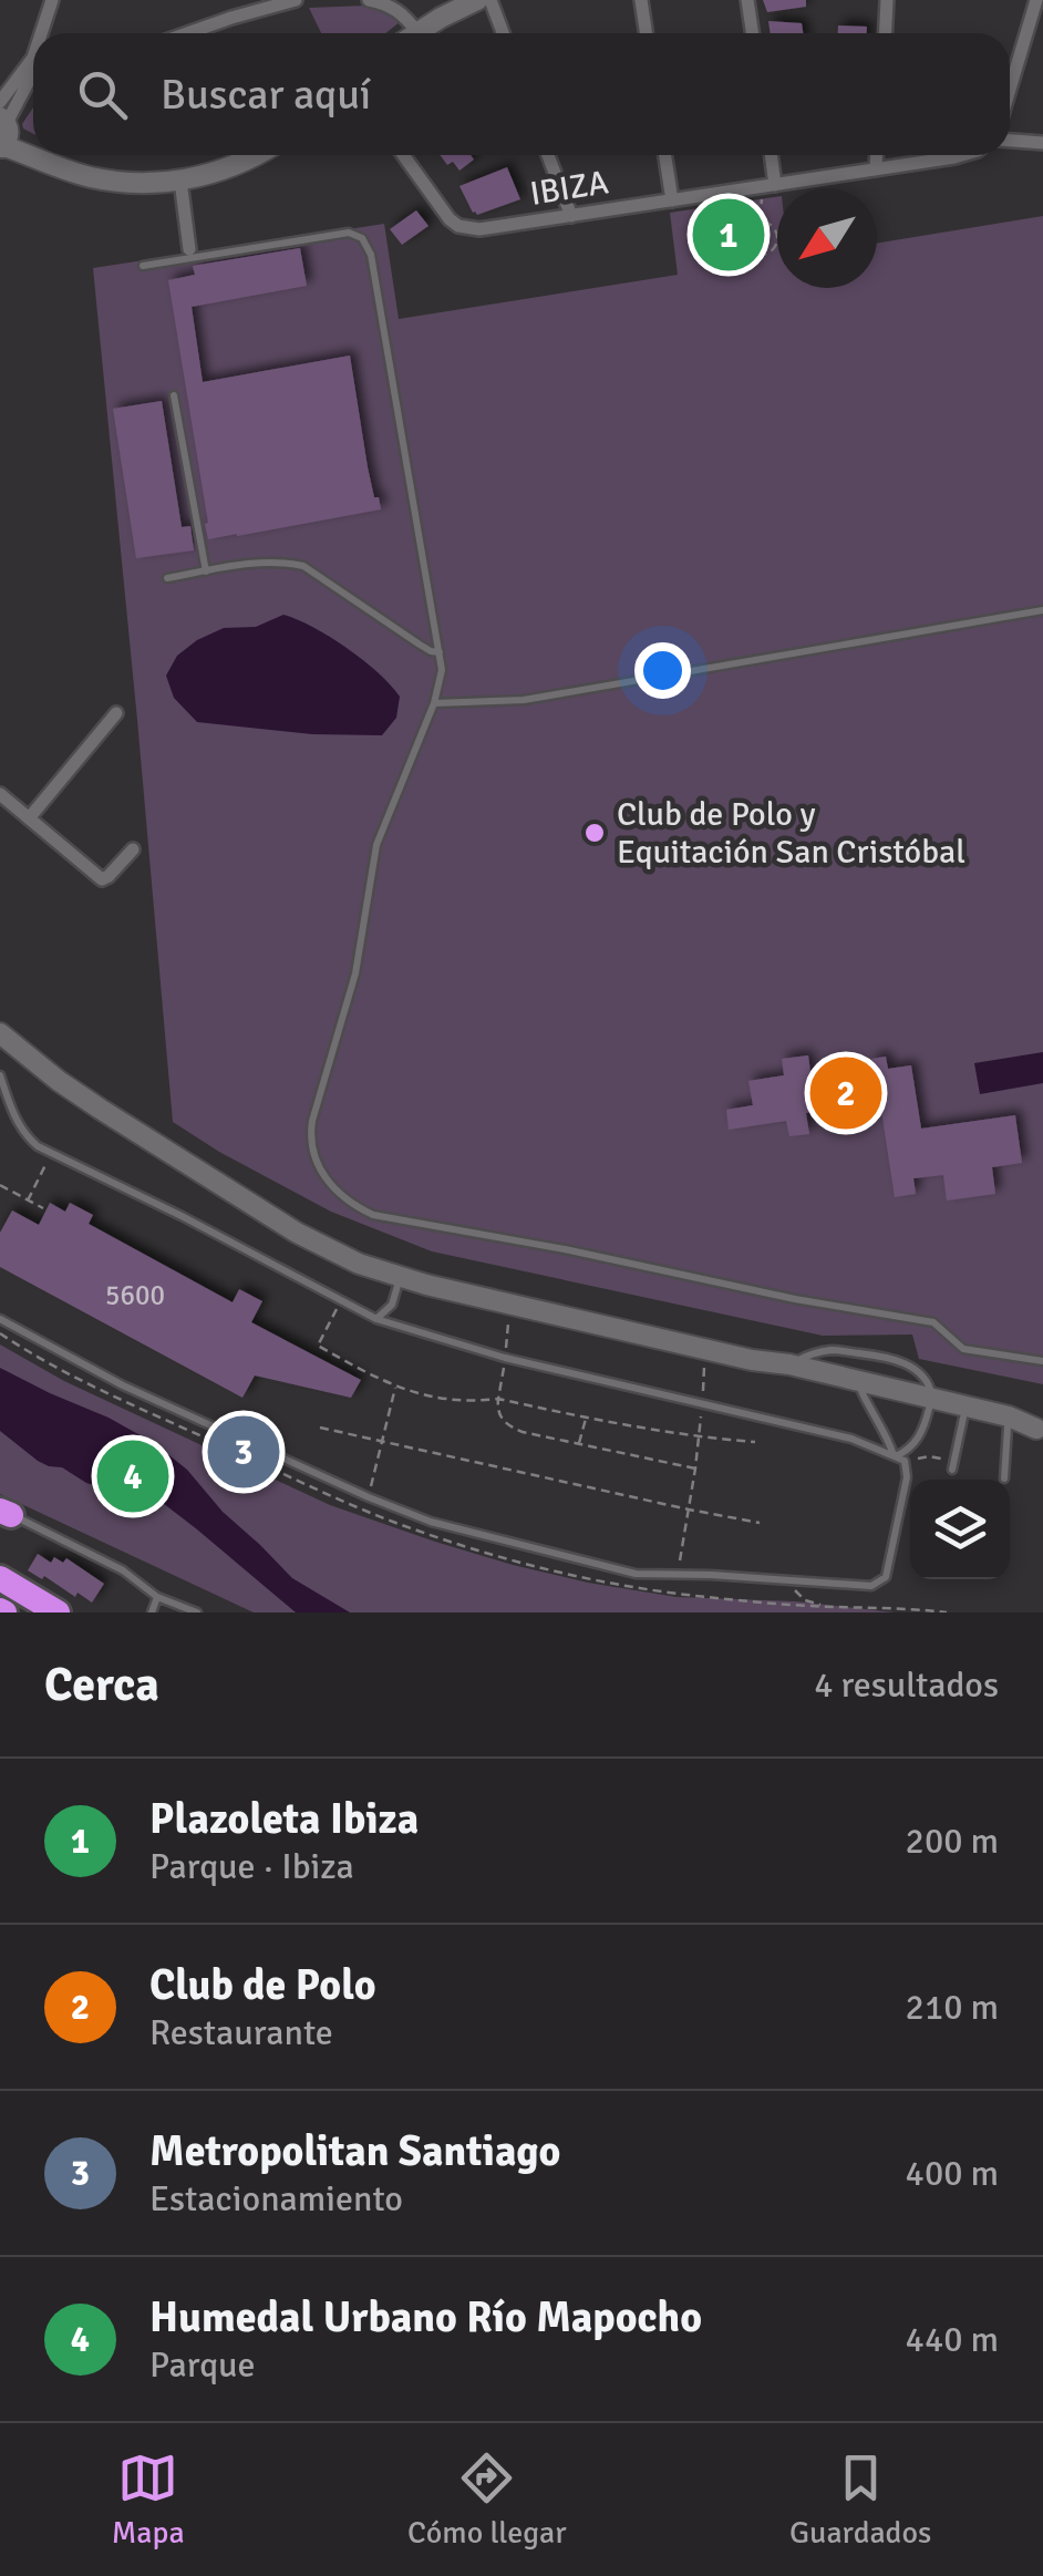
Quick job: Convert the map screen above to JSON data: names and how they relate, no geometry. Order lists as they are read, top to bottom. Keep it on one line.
{"streets":{"street":["IBIZA"]},"places":["Club de Polo y Equitación San Cristóbal"],"house_numbers":["5600"],"north":"bottom left","page":{"search":"Buscar aquí","pins":["1","2","3","4"],"heading":["Cerca","4 resultados"],"list":[{"mark":"1","name":"Plazoleta Ibiza","note":"Parque · Ibiza","value":"200 m"},{"mark":"2","name":"Club de Polo","note":"Restaurante","value":"210 m"},{"mark":"3","name":"Metropolitan Santiago","note":"Estacionamiento","value":"400 m"},{"mark":"4","name":"Humedal Urbano Río Mapocho","note":"Parque","value":"440 m"}],"nav":["Mapa","Cómo llegar","Guardados"]}}
